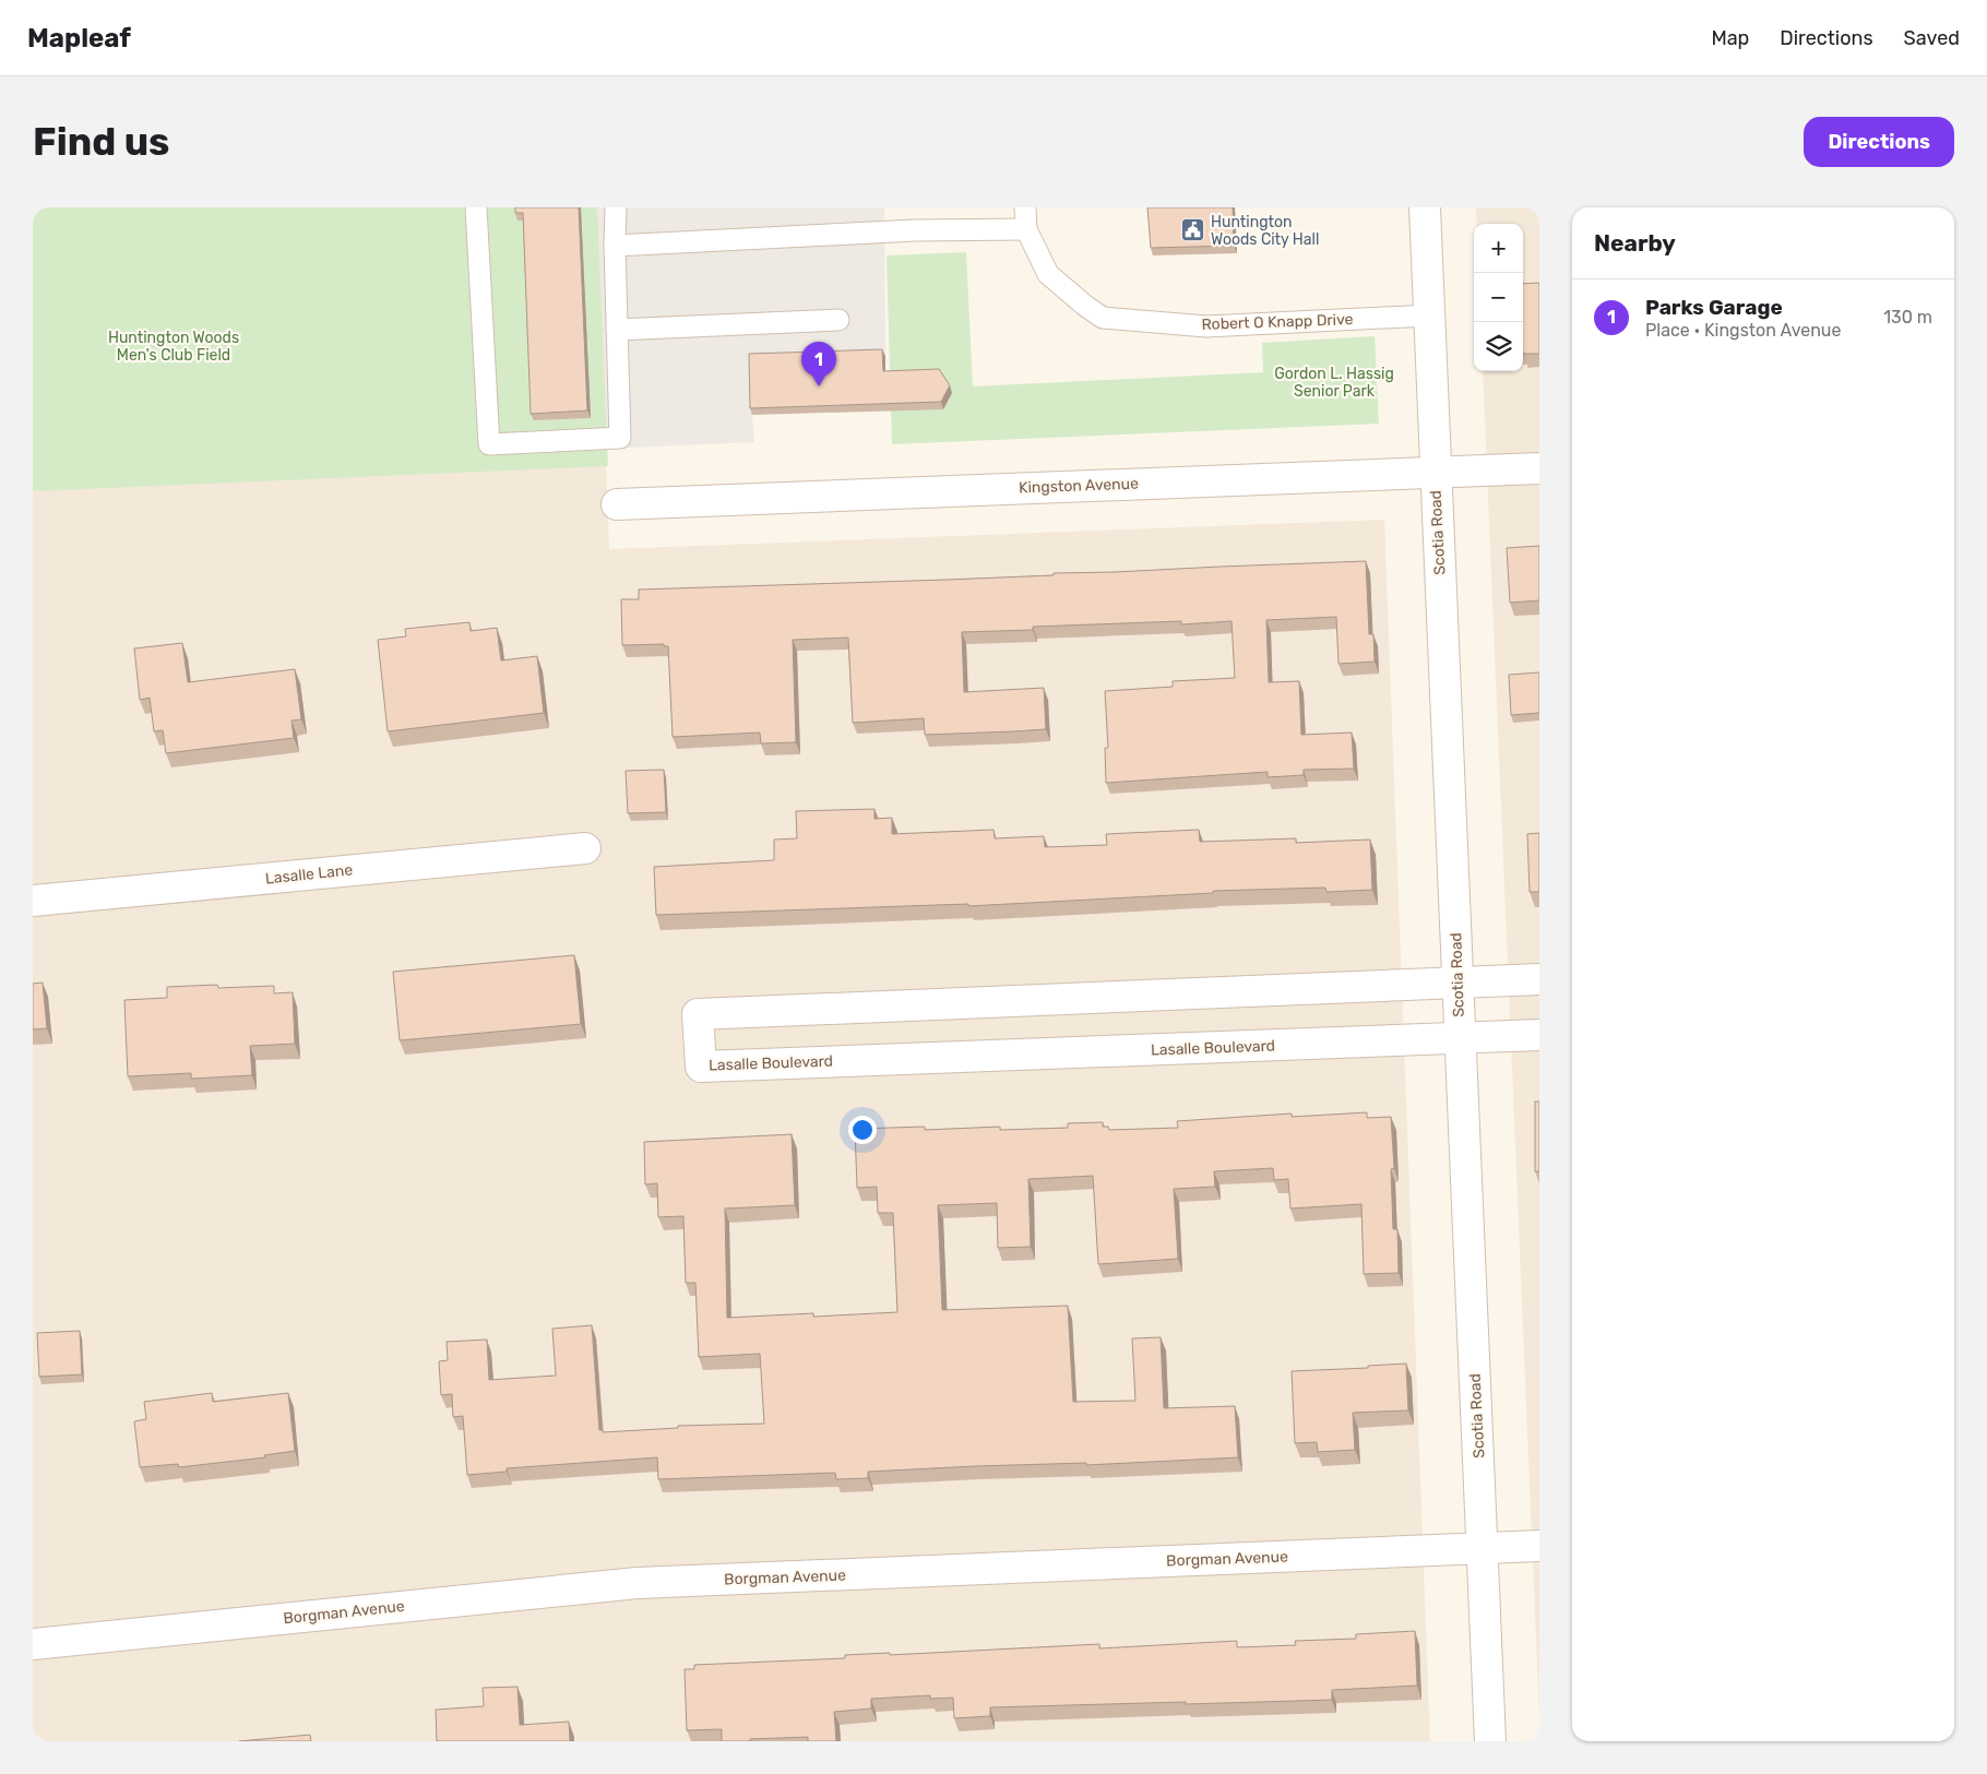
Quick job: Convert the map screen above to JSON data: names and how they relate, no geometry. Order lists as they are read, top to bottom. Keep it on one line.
{"streets":{"street":["Kingston Avenue","Scotia Road","Lasalle Lane","Lasalle Boulevard","Borgman Avenue"],"lane":["Robert O Knapp Drive"]},"crossings":[["Robert O Knapp Drive","Scotia Road"],["Kingston Avenue","Scotia Road"],["Scotia Road","Lasalle Boulevard"],["Scotia Road","Borgman Avenue"]],"parks":["Huntington Woods Men's Club Field","Gordon L. Hassig Senior Park"],"places":{"public building":["Huntington Woods City Hall"]},"page":{"header":"Mapleaf","nav":["Map","Directions","Saved"],"buttons":"Directions","title":"Find us","heading":"Nearby","map_buttons":["+","−"],"list":[{"mark":"1","name":"Parks Garage","note":"Place · Kingston Avenue","value":"130 m"}],"pins":"1"}}
